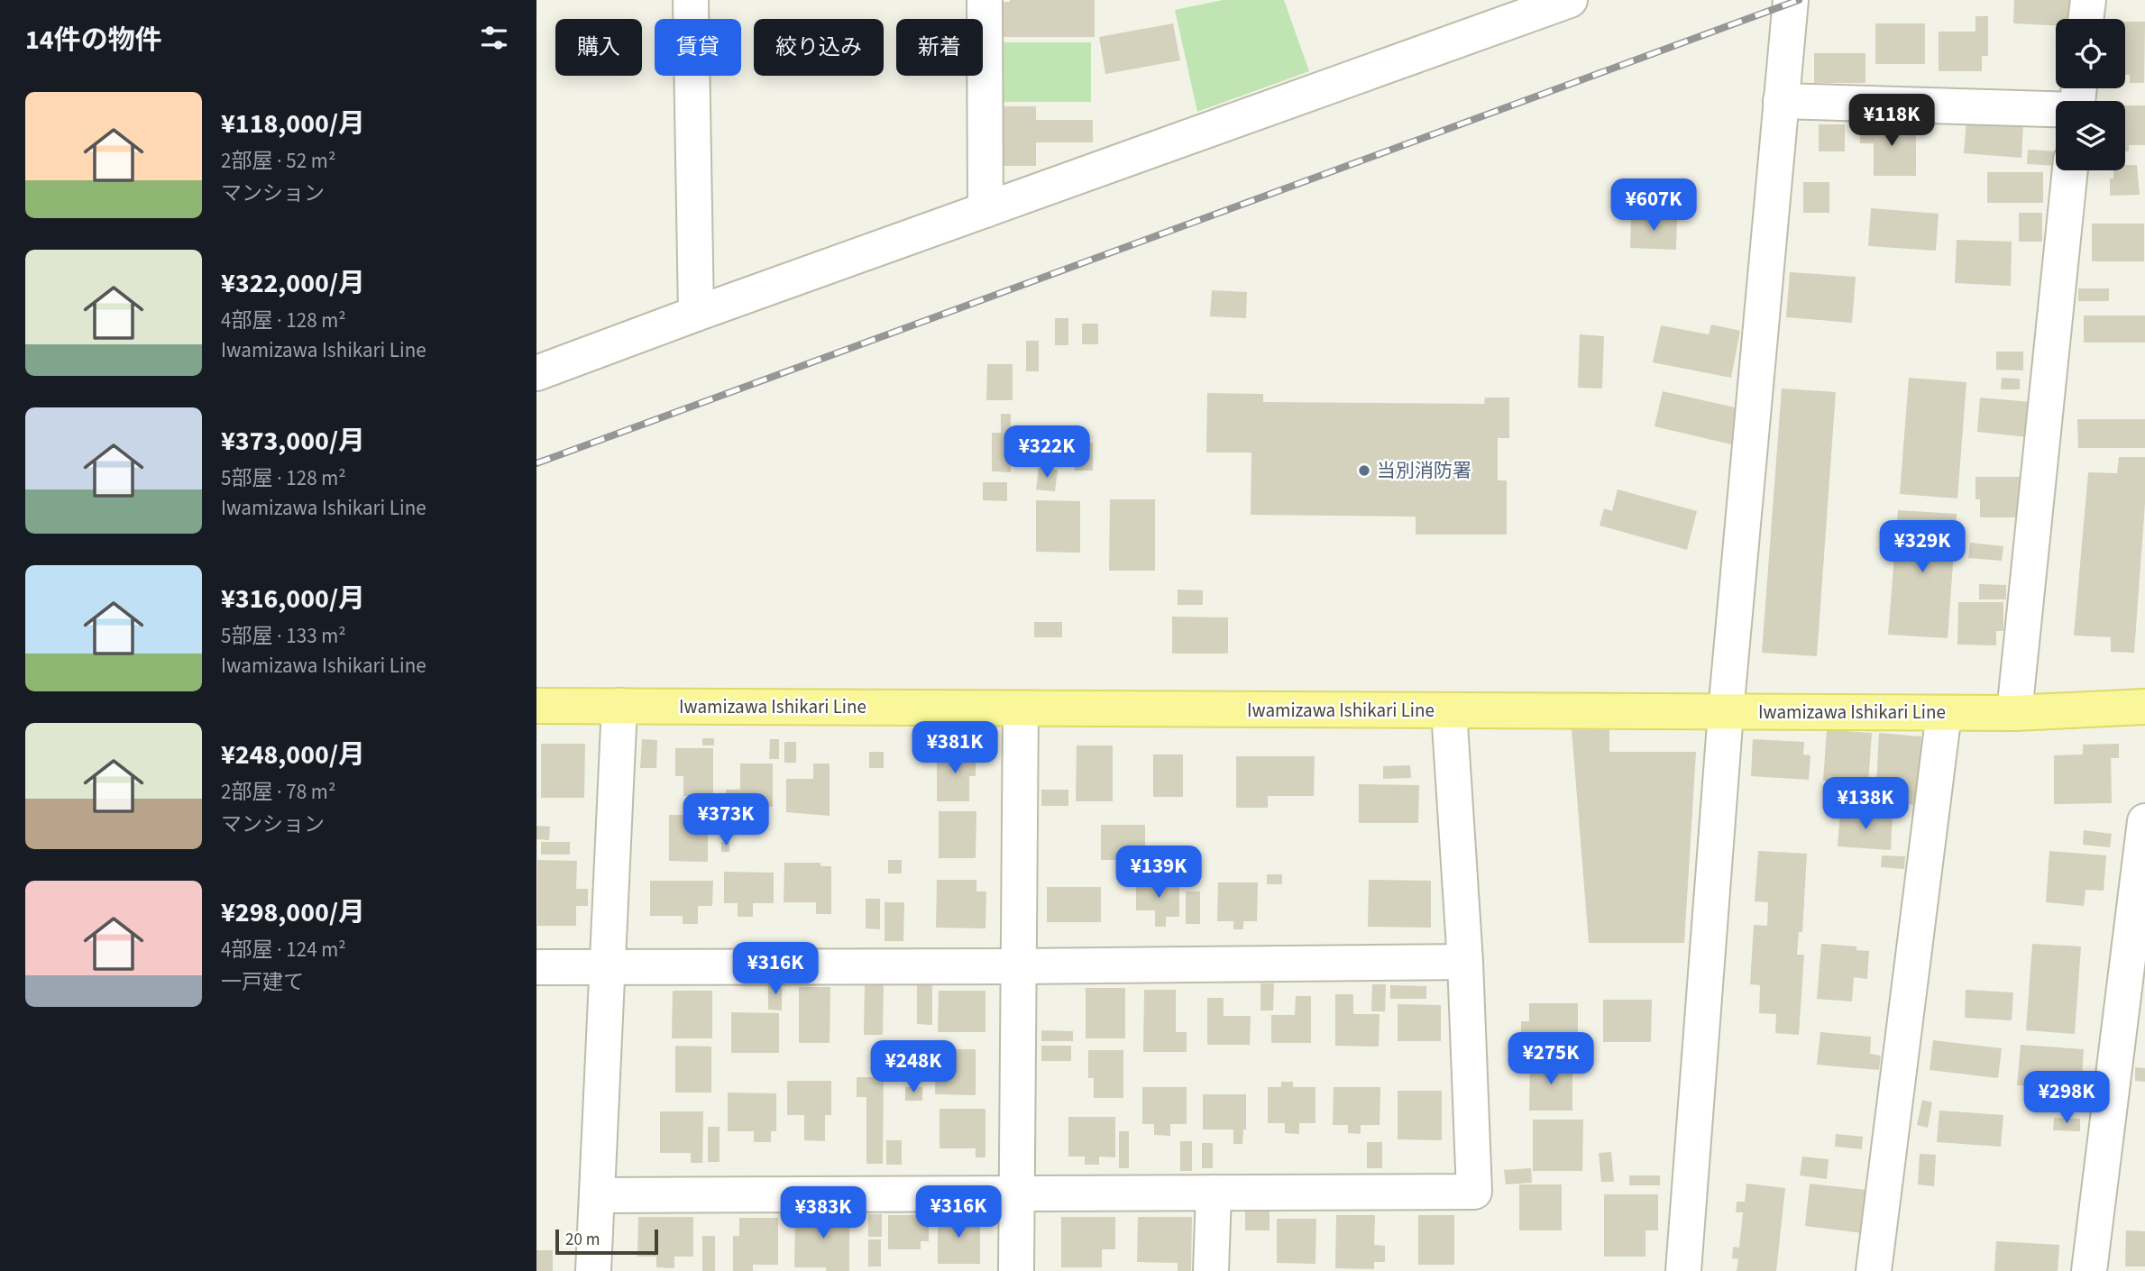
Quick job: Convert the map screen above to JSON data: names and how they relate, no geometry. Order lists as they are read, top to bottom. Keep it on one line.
{"streets":{"main road":["Iwamizawa Ishikari Line"]},"places":["当別消防署"],"scale_bar":"20 m","page":{"heading":"14件の物件","chip":["購入","賃貸","絞り込み","新着"],"list":[{"name":"¥118,000/月","note":"2部屋 · 52 m² · マンション"},{"name":"¥322,000/月","note":"4部屋 · 128 m² · Iwamizawa Ishikari Line"},{"name":"¥373,000/月","note":"5部屋 · 128 m² · Iwamizawa Ishikari Line"},{"name":"¥316,000/月","note":"5部屋 · 133 m² · Iwamizawa Ishikari Line"},{"name":"¥248,000/月","note":"2部屋 · 78 m² · マンション"},{"name":"¥298,000/月","note":"4部屋 · 124 m² · 一戸建て"}],"price":["¥118K","¥607K","¥322K","¥329K","¥381K","¥138K","¥373K","¥139K","¥316K","¥275K","¥248K","¥298K","¥316K","¥383K"],"scale":"20 m"}}
